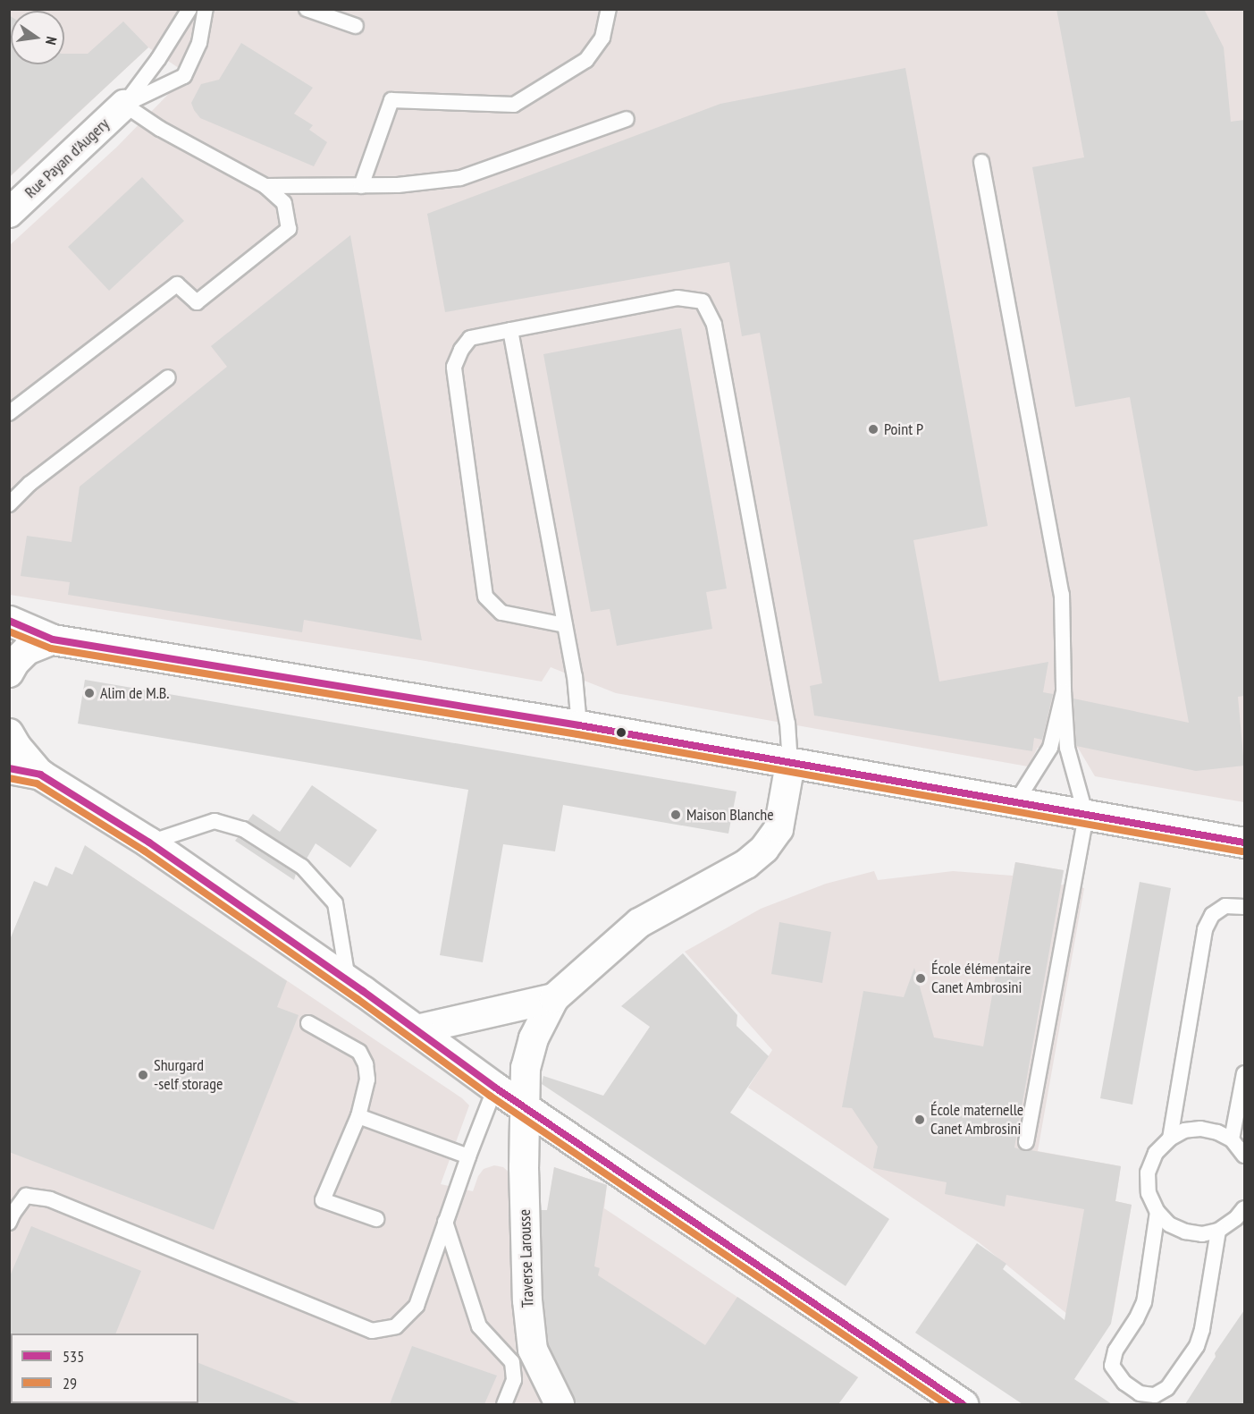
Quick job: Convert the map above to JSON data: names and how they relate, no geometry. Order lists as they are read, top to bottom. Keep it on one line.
{"streets":{"street":["Rue Payan d'Augery","Traverse Larousse"]},"places":["Point P","Alim de M.B.","Maison Blanche","École élémentaire Canet Ambrosini","Shurgard -self storage","École maternelle Canet Ambrosini"],"lines":["transit line 535","transit line 29"],"legend":["535","29"],"north":"right"}
